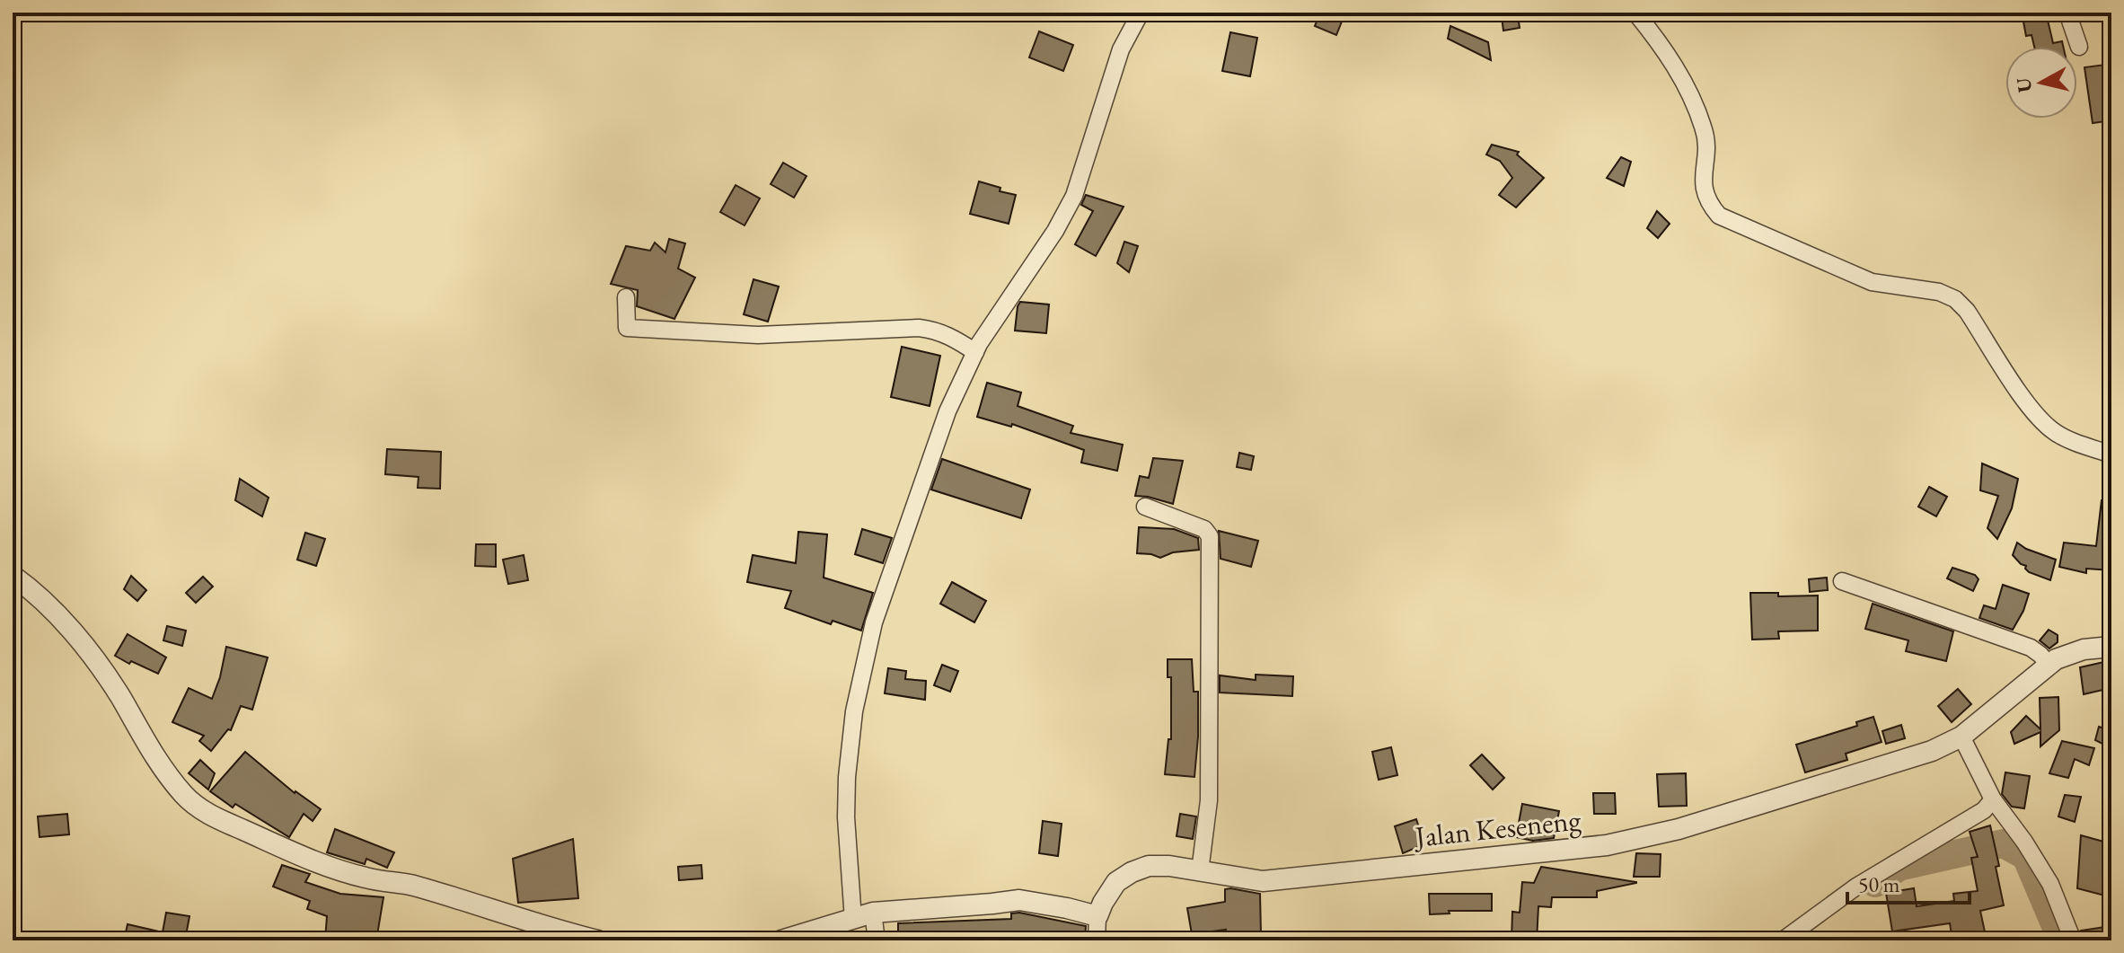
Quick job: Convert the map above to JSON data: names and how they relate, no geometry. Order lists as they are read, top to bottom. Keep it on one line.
{"streets":{"street":["Jalan Keseneng"]},"scale_bar":"50 m","north":"left"}
